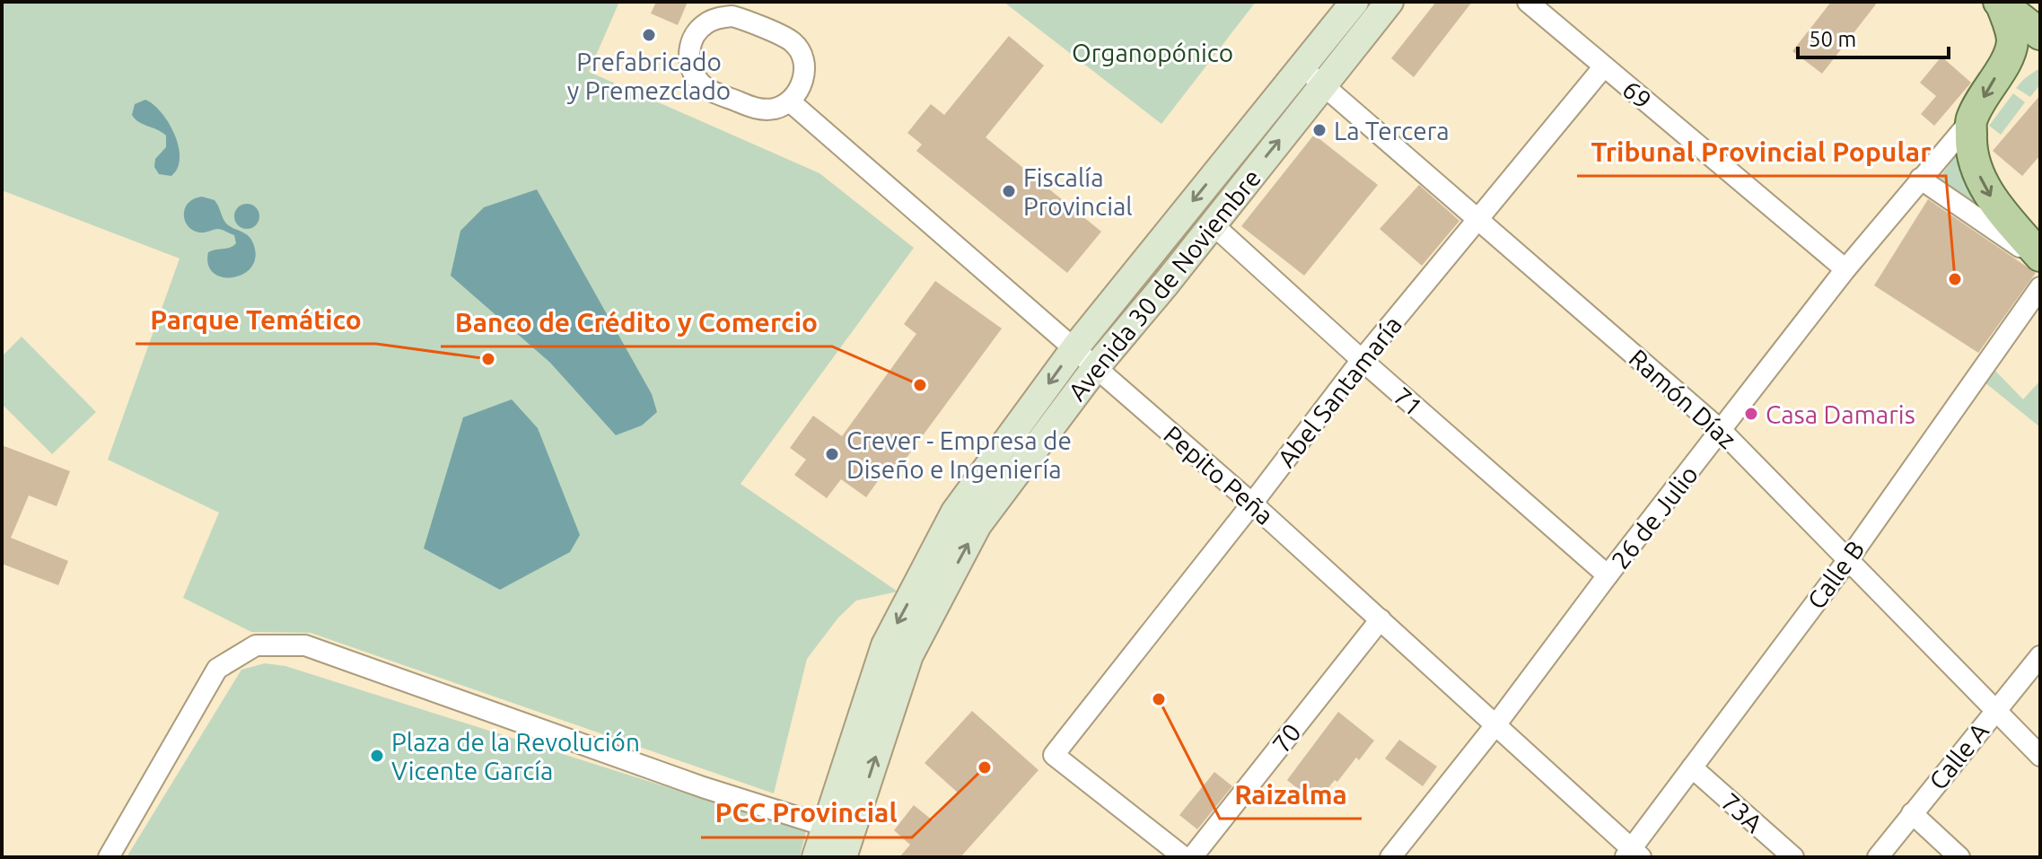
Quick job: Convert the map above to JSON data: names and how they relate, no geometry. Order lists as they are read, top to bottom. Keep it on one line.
{"streets":{"main road":["Avenida 30 de Noviembre"],"street":["69","Abel Santamaría","Ramón Díaz","71","Pepito Peña","26 de Julio","Calle B","70","Calle A","73A"]},"crossings":[["69","Abel Santamaría"],["69","26 de Julio"],["Avenida 30 de Noviembre","Ramón Díaz"],["Avenida 30 de Noviembre","71"],["Avenida 30 de Noviembre","Pepito Peña"],["Abel Santamaría","Ramón Díaz"],["Abel Santamaría","71"],["Abel Santamaría","Pepito Peña"],["Ramón Díaz","26 de Julio"],["Ramón Díaz","Calle B"],["Ramón Díaz","Calle A"],["71","26 de Julio"],["Pepito Peña","26 de Julio"],["Pepito Peña","Calle B"],["Pepito Peña","70"],["Calle B","73A"]],"parks":["Organopónico"],"places":["Prefabricado y Premezclado","La Tercera","Fiscalía Provincial","Tribunal Provincial Popular","Parque Temático","Banco de Crédito y Comercio","Casa Damaris","Crever - Empresa de Diseño e Ingeniería","Raizalma","Plaza de la Revolución Vicente García","PCC Provincial"],"scale_bar":"50 m"}
